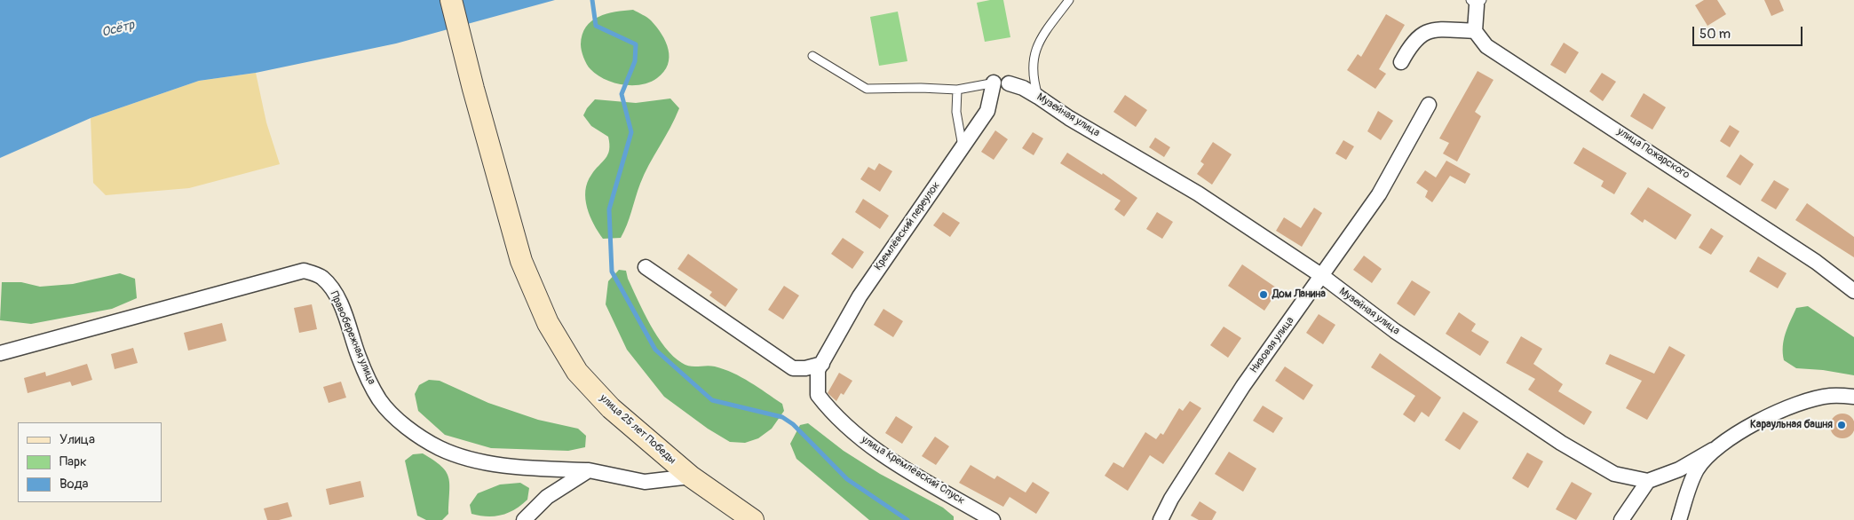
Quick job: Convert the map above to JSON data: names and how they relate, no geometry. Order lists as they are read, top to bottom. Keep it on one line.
{"streets":{"main road":["улица 25 лет Победы"],"street":["Музейная улица","улица Пожарского","Кремлёвский переулок","Правобережная улица","Низовая улица","улица Кремлёвский Спуск"]},"crossings":[["Музейная улица","Низовая улица"],["Кремлёвский переулок","улица Кремлёвский Спуск"],["Правобережная улица","улица 25 лет Победы"]],"water":["Осётр"],"places":["Дом Ланина","Караульная башня"],"legend":["Улица","Парк","Вода"],"scale_bar":"50 m"}
